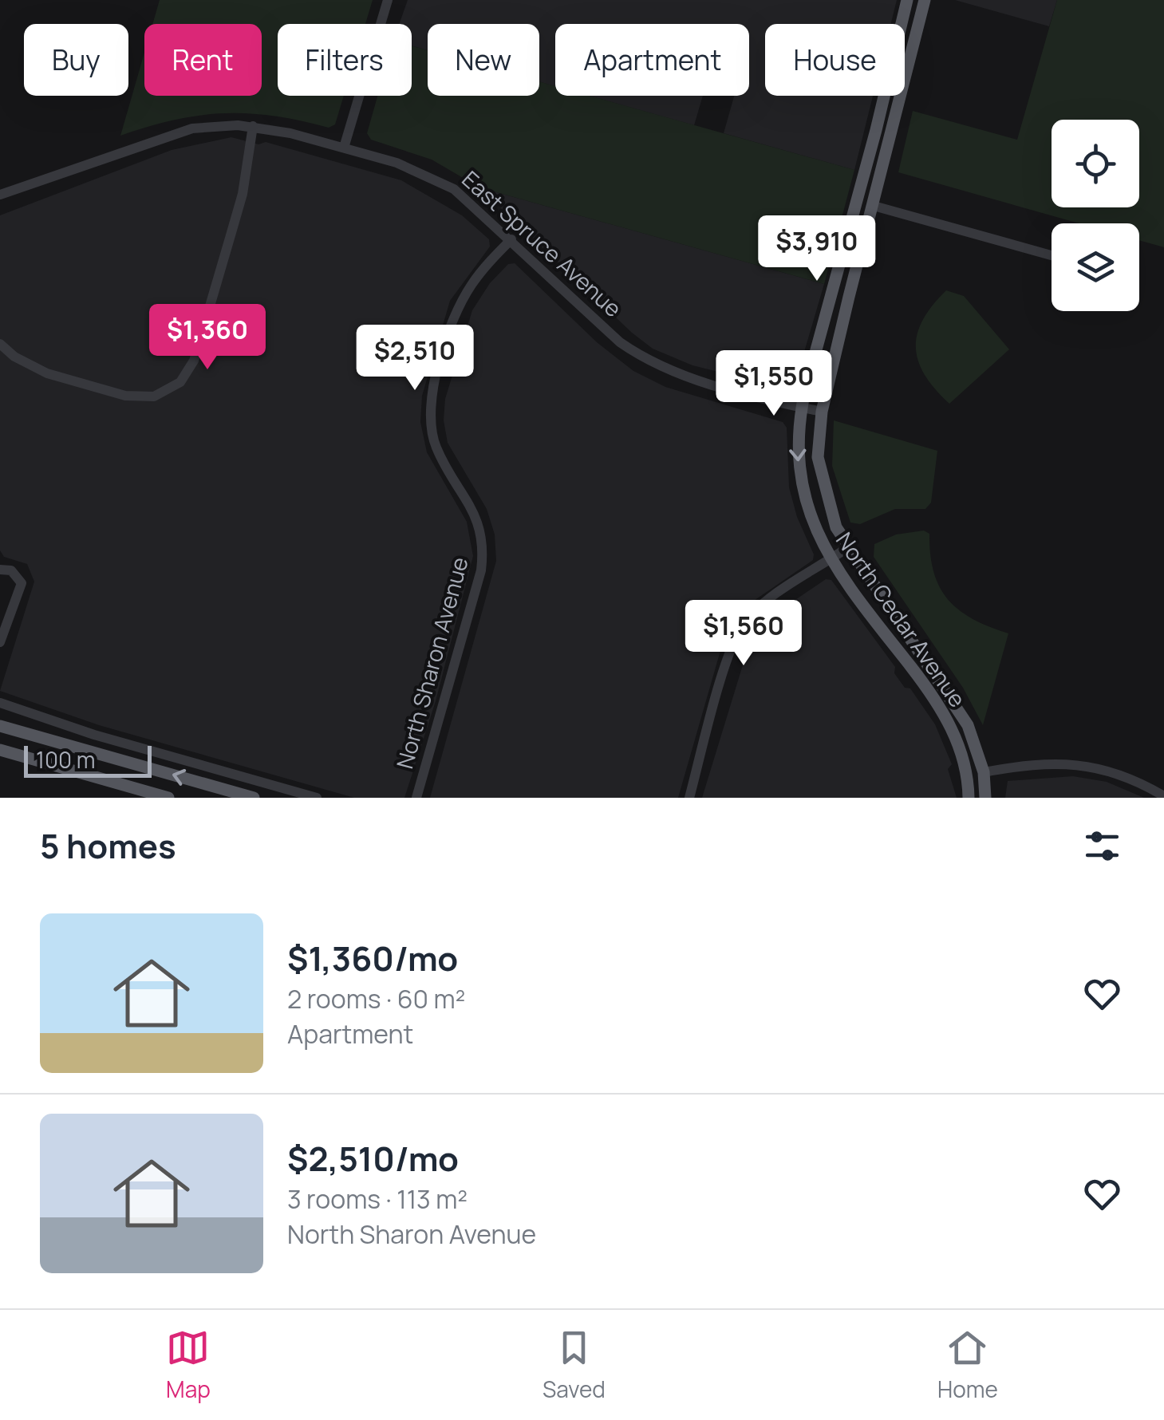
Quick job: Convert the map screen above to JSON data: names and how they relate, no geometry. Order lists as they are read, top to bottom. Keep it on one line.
{"streets":{"main road":["North Cedar Avenue"],"street":["East Spruce Avenue","North Sharon Avenue"]},"crossings":[["East Spruce Avenue","North Cedar Avenue"],["East Spruce Avenue","North Sharon Avenue"]],"scale_bar":"100 m","page":{"chip":["Buy","Rent","Filters","New","Apartment","House"],"price":["$3,910","$1,360","$2,510","$1,550","$1,560"],"scale":"100 m","heading":"5 homes","list":[{"name":"$1,360/mo","note":"2 rooms · 60 m² · Apartment"},{"name":"$2,510/mo","note":"3 rooms · 113 m² · North Sharon Avenue"}],"tabs":["Map","Saved","Home"]}}
